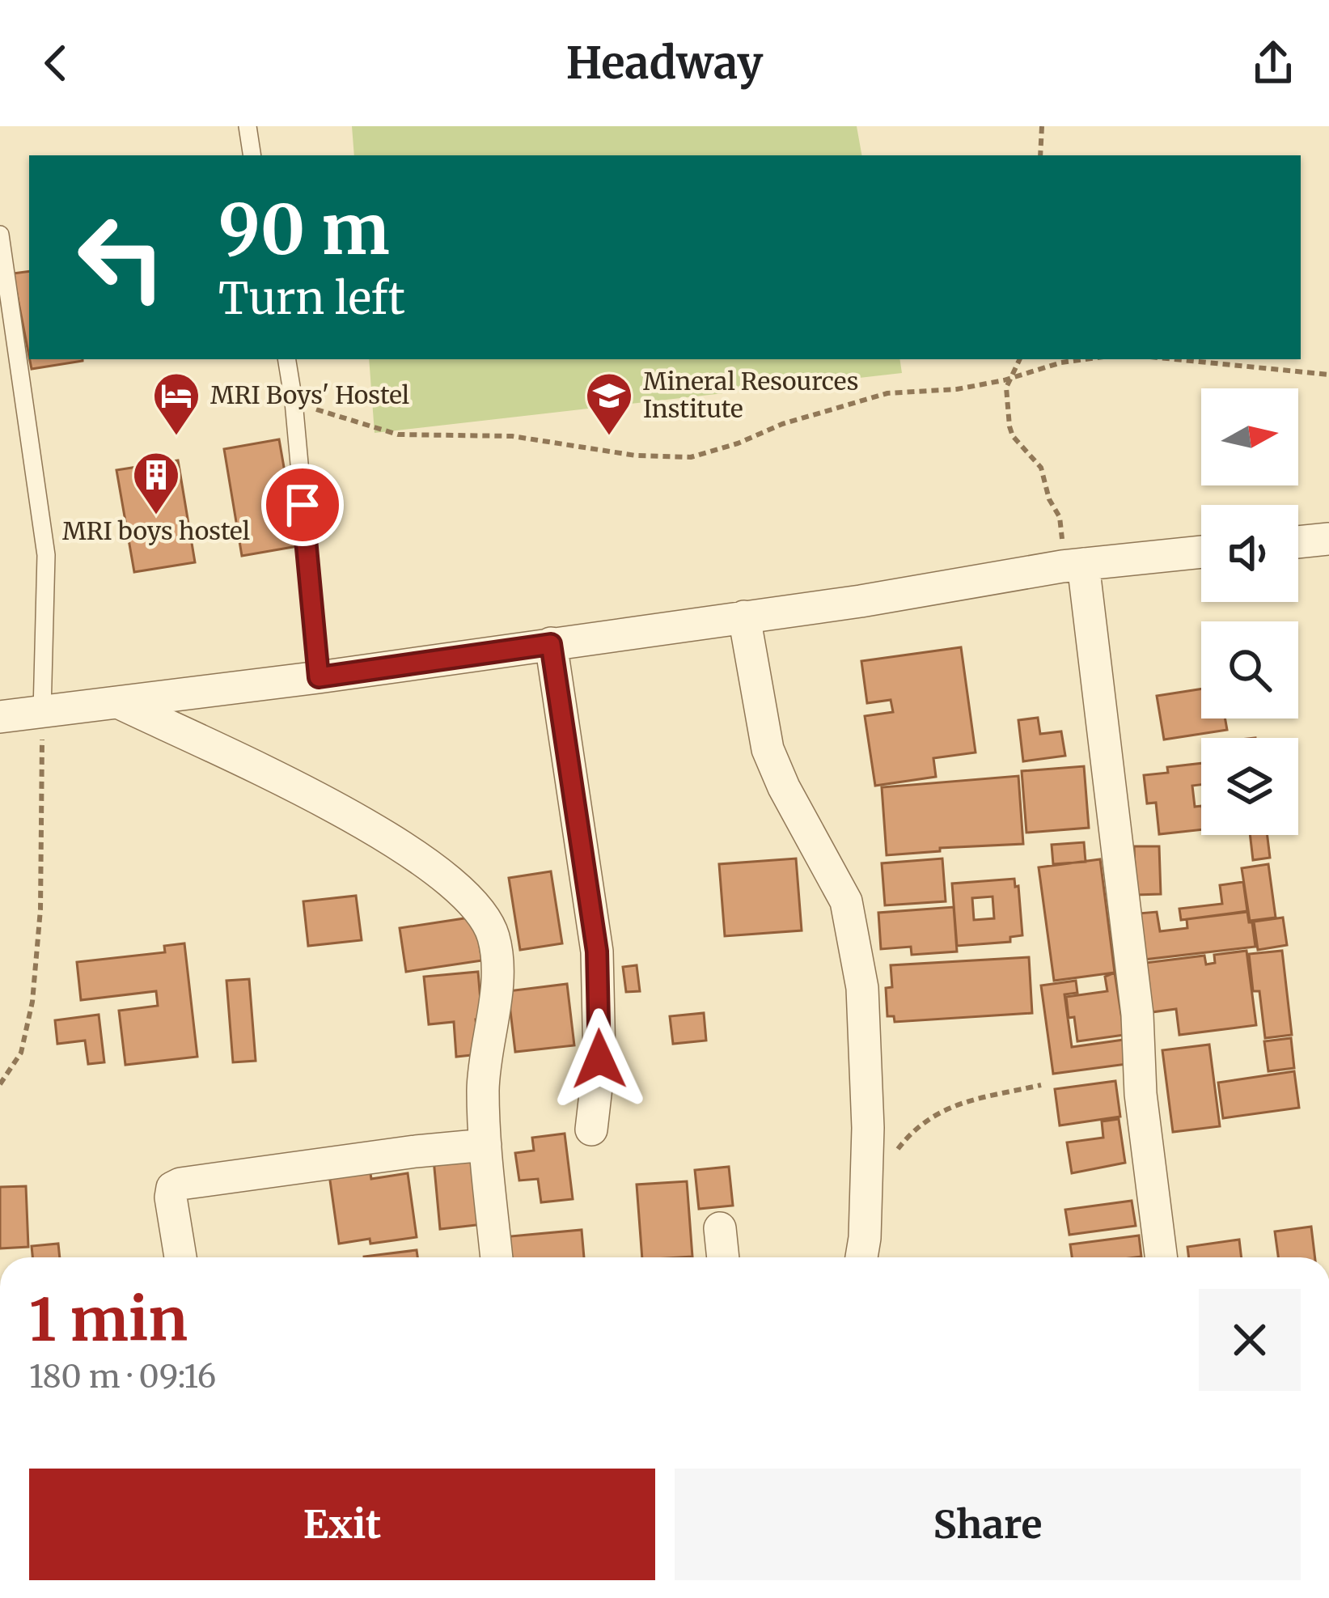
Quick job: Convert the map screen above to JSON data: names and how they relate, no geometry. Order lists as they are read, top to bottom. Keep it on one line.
{"places":{"hotel":["MRI Boys' Hostel"],"school or university":["Mineral Resources Institute"],"building":["MRI boys hostel"]},"north":"right","page":{"header":"Headway","turn":["90 m","Turn left"],"heading":["1 min","180 m · 09:16"],"buttons":["Exit","Share"]}}
